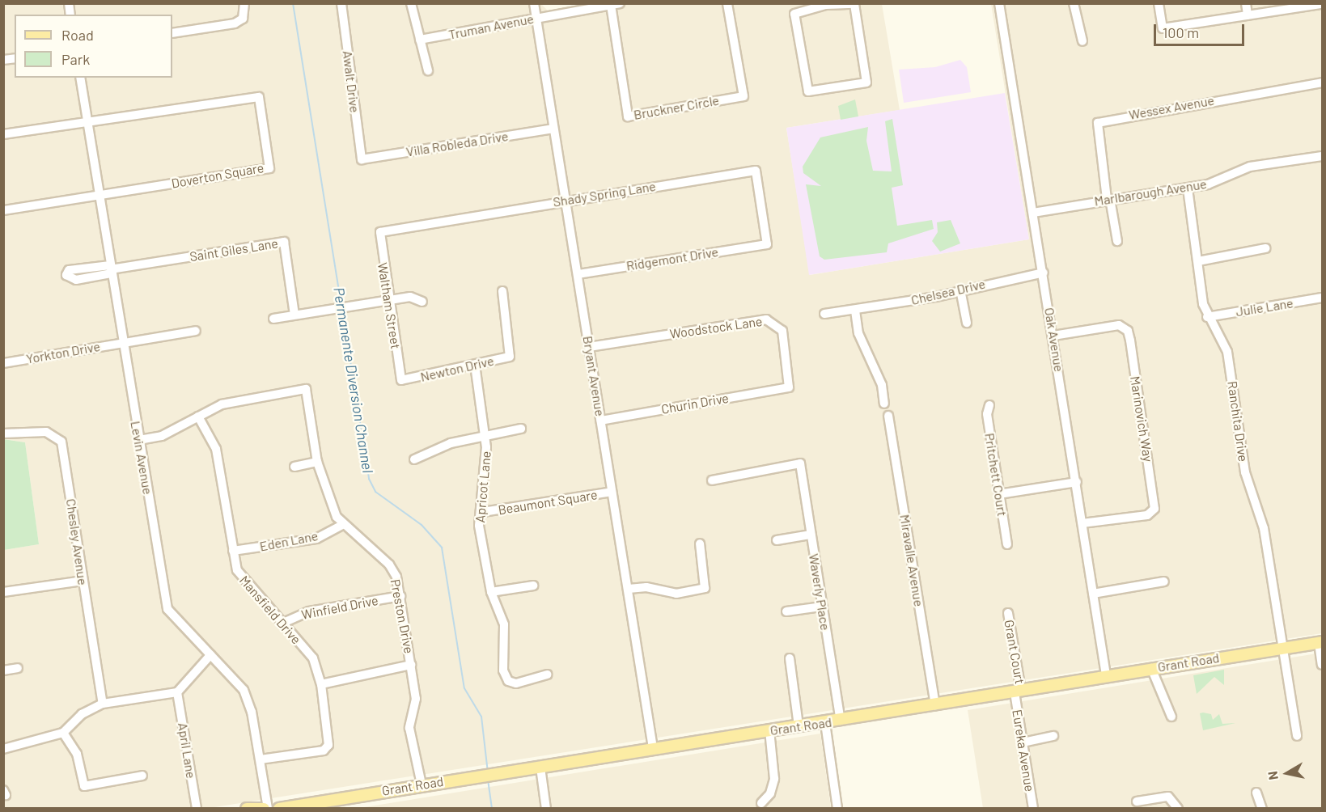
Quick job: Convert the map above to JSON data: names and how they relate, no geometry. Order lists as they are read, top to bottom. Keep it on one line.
{"streets":{"main road":["Grant Road"],"street":["Truman Avenue","Awalt Drive","Bruckner Circle","Wessex Avenue","Villa Robleda Drive","Doverton Square","Marlbarough Avenue","Shady Spring Lane","Saint Giles Lane","Ridgemont Drive","Chelsea Drive","Waltham Street","Julie Lane","Woodstock Lane","Oak Avenue","Yorkton Drive","Newton Drive","Bryant Avenue","Churin Drive","Marinovich Way","Ranchita Drive","Levin Avenue","Pritchett Court","Apricot Lane","Beaumont Square","Eden Lane","Chesley Avenue","Miravalle Avenue","Waverly Place","Winfield Drive","Mansfield Drive","Preston Drive","Grant Court","April Lane","Eureka Avenue"]},"crossings":[["Truman Avenue","Bruckner Circle"],["Truman Avenue","Bryant Avenue"],["Awalt Drive","Villa Robleda Drive"],["Wessex Avenue","Marlbarough Avenue"],["Villa Robleda Drive","Bryant Avenue"],["Doverton Square","Levin Avenue"],["Marlbarough Avenue","Oak Avenue"],["Marlbarough Avenue","Ranchita Drive"],["Shady Spring Lane","Ridgemont Drive"],["Shady Spring Lane","Waltham Street"],["Shady Spring Lane","Bryant Avenue"],["Saint Giles Lane","Levin Avenue"],["Ridgemont Drive","Bryant Avenue"],["Chelsea Drive","Oak Avenue"],["Waltham Street","Newton Drive"],["Julie Lane","Ranchita Drive"],["Woodstock Lane","Bryant Avenue"],["Woodstock Lane","Churin Drive"],["Oak Avenue","Marinovich Way"],["Oak Avenue","Grant Road"],["Yorkton Drive","Levin Avenue"],["Newton Drive","Apricot Lane"],["Bryant Avenue","Churin Drive"],["Bryant Avenue","Beaumont Square"],["Bryant Avenue","Grant Road"],["Ranchita Drive","Grant Road"],["Levin Avenue","Mansfield Drive"],["Levin Avenue","Preston Drive"],["Apricot Lane","Beaumont Square"],["Eden Lane","Mansfield Drive"],["Eden Lane","Preston Drive"],["Miravalle Avenue","Grant Road"],["Waverly Place","Grant Road"],["Winfield Drive","Mansfield Drive"],["Winfield Drive","Preston Drive"],["Mansfield Drive","Preston Drive"],["Preston Drive","Grant Road"],["Grant Court","Grant Road"],["Grant Court","Eureka Avenue"],["Grant Road","Eureka Avenue"]],"water":["Permanente Diversion Channel"],"legend":["Road","Park"],"scale_bar":"100 m","north":"left"}
